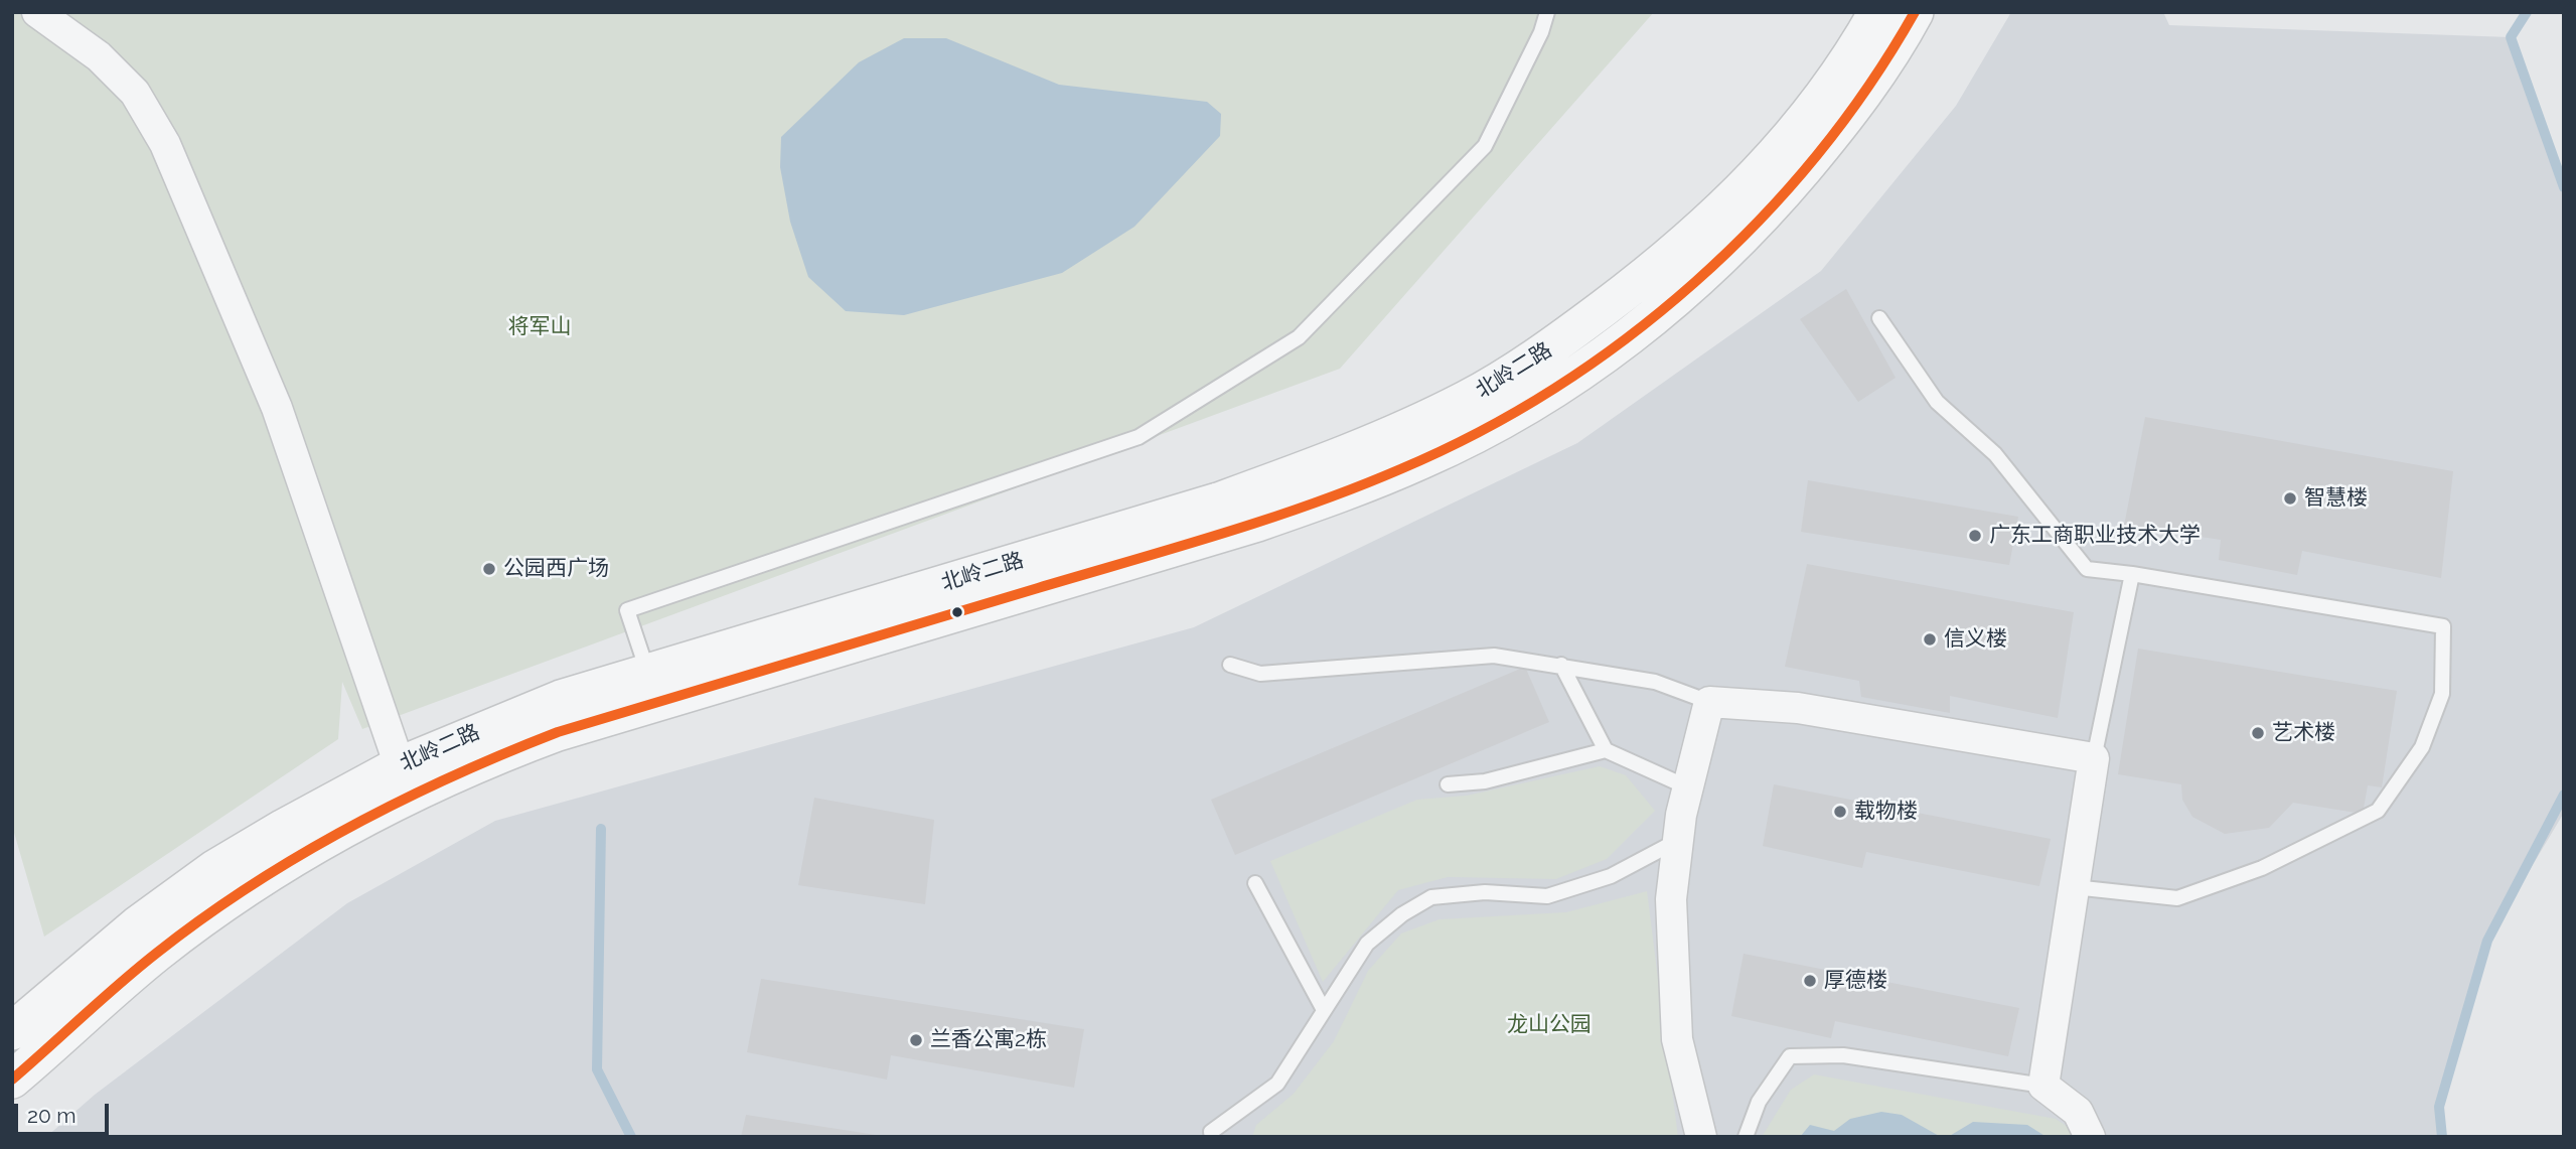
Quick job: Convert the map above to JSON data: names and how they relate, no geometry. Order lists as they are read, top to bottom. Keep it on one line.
{"streets":{"street":["北岭二路"]},"parks":["将军山","龙山公园"],"places":["智慧楼","广东工商职业技术大学","公园西广场","信义楼","艺术楼","载物楼","厚德楼","兰香公寓2栋"],"scale_bar":"20 m"}
